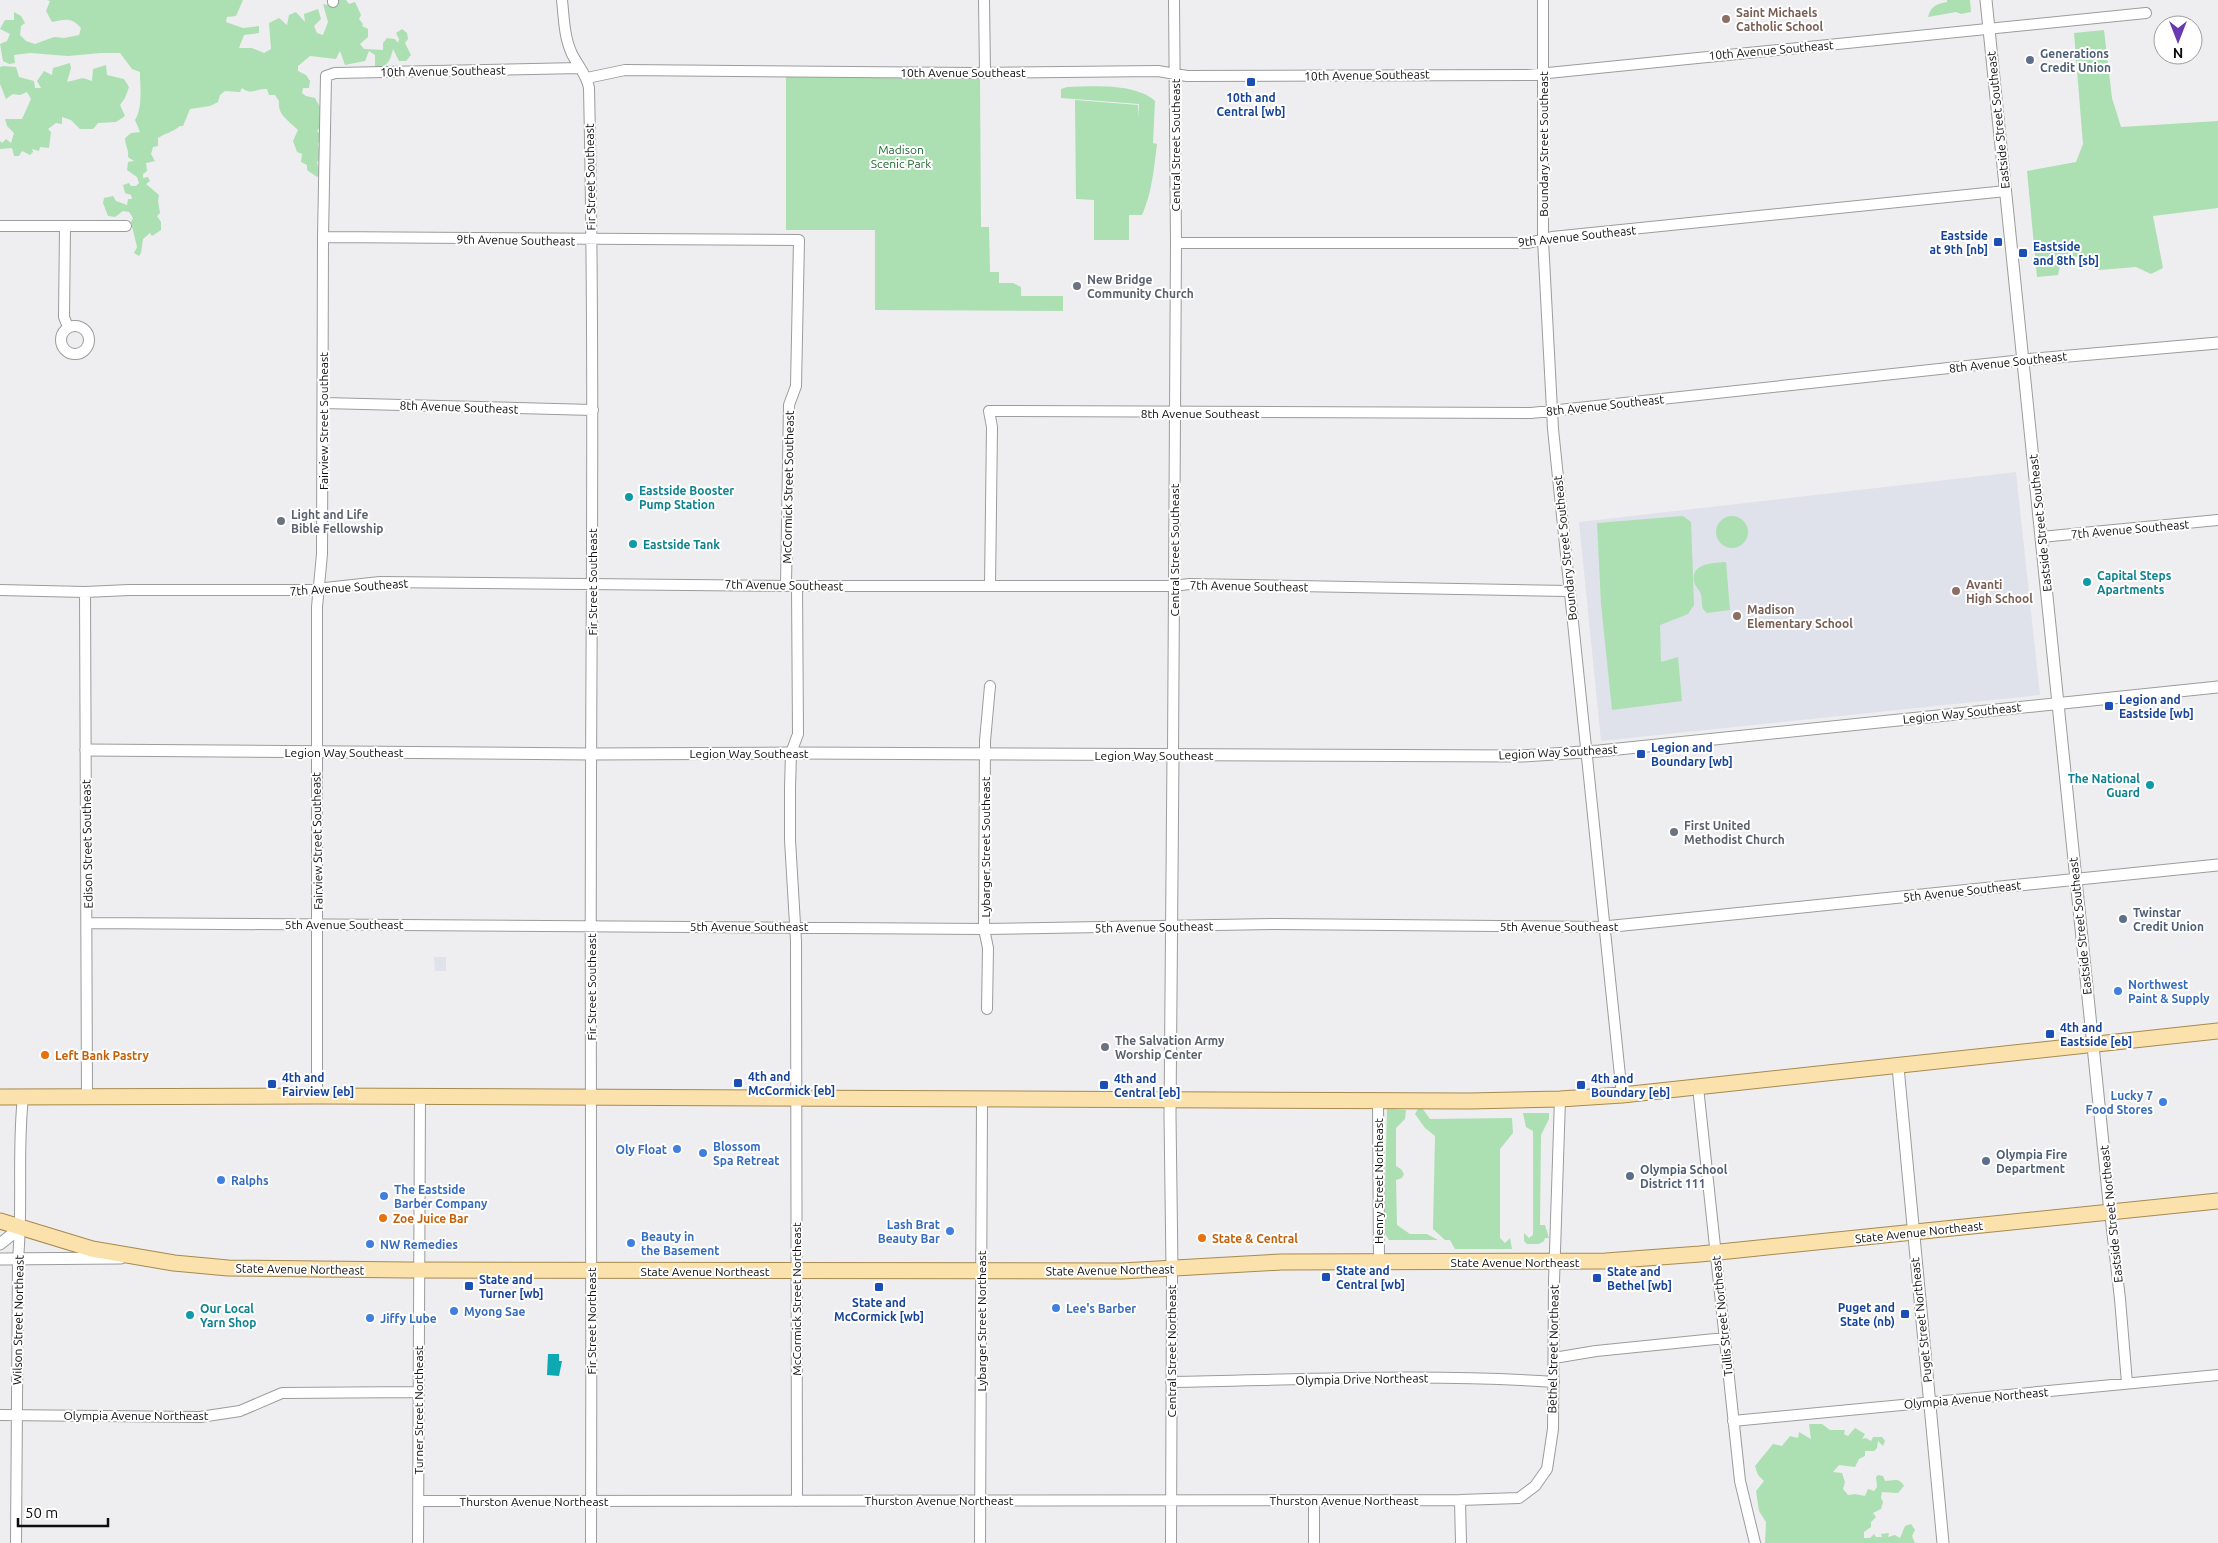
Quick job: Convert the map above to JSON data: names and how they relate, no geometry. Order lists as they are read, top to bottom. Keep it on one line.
{"streets":{"main road":["State Avenue Northeast"],"street":["10th Avenue Southeast","Eastside Street Southeast","Boundary Street Southeast","Central Street Southeast","Fir Street Southeast","9th Avenue Southeast","8th Avenue Southeast","Fairview Street Southeast","McCormick Street Southeast","7th Avenue Southeast","Legion Way Southeast","Edison Street Southeast","Lybarger Street Southeast","5th Avenue Southeast","Henry Street Northeast","Eastside Street Northeast","McCormick Street Northeast","Tullis Street Northeast","Wilson Street Northeast","Puget Street Northeast","Fir Street Northeast","Lybarger Street Northeast","Bethel Street Northeast","Central Street Northeast","Olympia Drive Northeast","Olympia Avenue Northeast","Turner Street Northeast","Thurston Avenue Northeast"]},"crossings":[["10th Avenue Southeast","Eastside Street Southeast"],["10th Avenue Southeast","Boundary Street Southeast"],["10th Avenue Southeast","Central Street Southeast"],["10th Avenue Southeast","Fir Street Southeast"],["10th Avenue Southeast","Fairview Street Southeast"],["Eastside Street Southeast","9th Avenue Southeast"],["Eastside Street Southeast","8th Avenue Southeast"],["Eastside Street Southeast","7th Avenue Southeast"],["Eastside Street Southeast","Legion Way Southeast"],["Eastside Street Southeast","5th Avenue Southeast"],["Eastside Street Southeast","Eastside Street Northeast"],["Boundary Street Southeast","9th Avenue Southeast"],["Boundary Street Southeast","8th Avenue Southeast"],["Boundary Street Southeast","7th Avenue Southeast"],["Boundary Street Southeast","Legion Way Southeast"],["Boundary Street Southeast","5th Avenue Southeast"],["Central Street Southeast","9th Avenue Southeast"],["Central Street Southeast","8th Avenue Southeast"],["Central Street Southeast","7th Avenue Southeast"],["Central Street Southeast","Legion Way Southeast"],["Central Street Southeast","5th Avenue Southeast"],["Central Street Southeast","Central Street Northeast"],["Fir Street Southeast","9th Avenue Southeast"],["Fir Street Southeast","8th Avenue Southeast"],["Fir Street Southeast","7th Avenue Southeast"],["Fir Street Southeast","Legion Way Southeast"],["Fir Street Southeast","5th Avenue Southeast"],["Fir Street Southeast","Fir Street Northeast"],["9th Avenue Southeast","Fairview Street Southeast"],["9th Avenue Southeast","McCormick Street Southeast"],["8th Avenue Southeast","Fairview Street Southeast"],["8th Avenue Southeast","7th Avenue Southeast"],["Fairview Street Southeast","7th Avenue Southeast"],["Fairview Street Southeast","Legion Way Southeast"],["Fairview Street Southeast","5th Avenue Southeast"],["McCormick Street Southeast","7th Avenue Southeast"],["McCormick Street Southeast","Legion Way Southeast"],["McCormick Street Southeast","5th Avenue Southeast"],["McCormick Street Southeast","McCormick Street Northeast"],["7th Avenue Southeast","Edison Street Southeast"],["Legion Way Southeast","Edison Street Southeast"],["Legion Way Southeast","Lybarger Street Southeast"],["Edison Street Southeast","5th Avenue Southeast"],["Lybarger Street Southeast","5th Avenue Southeast"],["Henry Street Northeast","State Avenue Northeast"],["Eastside Street Northeast","State Avenue Northeast"],["Eastside Street Northeast","Olympia Avenue Northeast"],["State Avenue Northeast","McCormick Street Northeast"],["State Avenue Northeast","Tullis Street Northeast"],["State Avenue Northeast","Wilson Street Northeast"],["State Avenue Northeast","Puget Street Northeast"],["State Avenue Northeast","Fir Street Northeast"],["State Avenue Northeast","Lybarger Street Northeast"],["State Avenue Northeast","Bethel Street Northeast"],["State Avenue Northeast","Central Street Northeast"],["State Avenue Northeast","Turner Street Northeast"],["McCormick Street Northeast","Thurston Avenue Northeast"],["Tullis Street Northeast","Olympia Avenue Northeast"],["Wilson Street Northeast","Olympia Avenue Northeast"],["Puget Street Northeast","Olympia Avenue Northeast"],["Fir Street Northeast","Thurston Avenue Northeast"],["Lybarger Street Northeast","Thurston Avenue Northeast"],["Bethel Street Northeast","Olympia Drive Northeast"],["Bethel Street Northeast","Thurston Avenue Northeast"],["Central Street Northeast","Olympia Drive Northeast"],["Central Street Northeast","Thurston Avenue Northeast"],["Olympia Avenue Northeast","Turner Street Northeast"],["Turner Street Northeast","Thurston Avenue Northeast"]],"parks":["Madison Scenic Park"],"places":{"other":["Saint Michaels Catholic School","Generations Credit Union","New Bridge Community Church","Eastside Booster Pump Station","Light and Life Bible Fellowship","Eastside Tank","Capital Steps Apartments","Avanti High School","Madison Elementary School","The National Guard","First United Methodist Church","Twinstar Credit Union","Northwest Paint & Supply","The Salvation Army Worship Center","Left Bank Pastry","Lucky 7 Food Stores","Oly Float","Blossom Spa Retreat","Olympia Fire Department","Olympia School District 111","Ralphs","The Eastside Barber Company","Zoe Juice Bar","Lash Brat Beauty Bar","State & Central","Beauty in the Basement","NW Remedies","Lee's Barber","Myong Sae","Our Local Yarn Shop","Jiffy Lube"],"transit":["10th and Central [wb]","Eastside at 9th [nb]","Eastside and 8th [sb]","Legion and Eastside [wb]","Legion and Boundary [wb]","4th and Eastside [eb]","4th and McCormick [eb]","4th and Fairview [eb]","4th and Central [eb]","4th and Boundary [eb]","State and Central [wb]","State and Bethel [wb]","State and Turner [wb]","State and McCormick [wb]","Puget and State (nb)"]},"scale_bar":"50 m","north":"bottom"}
